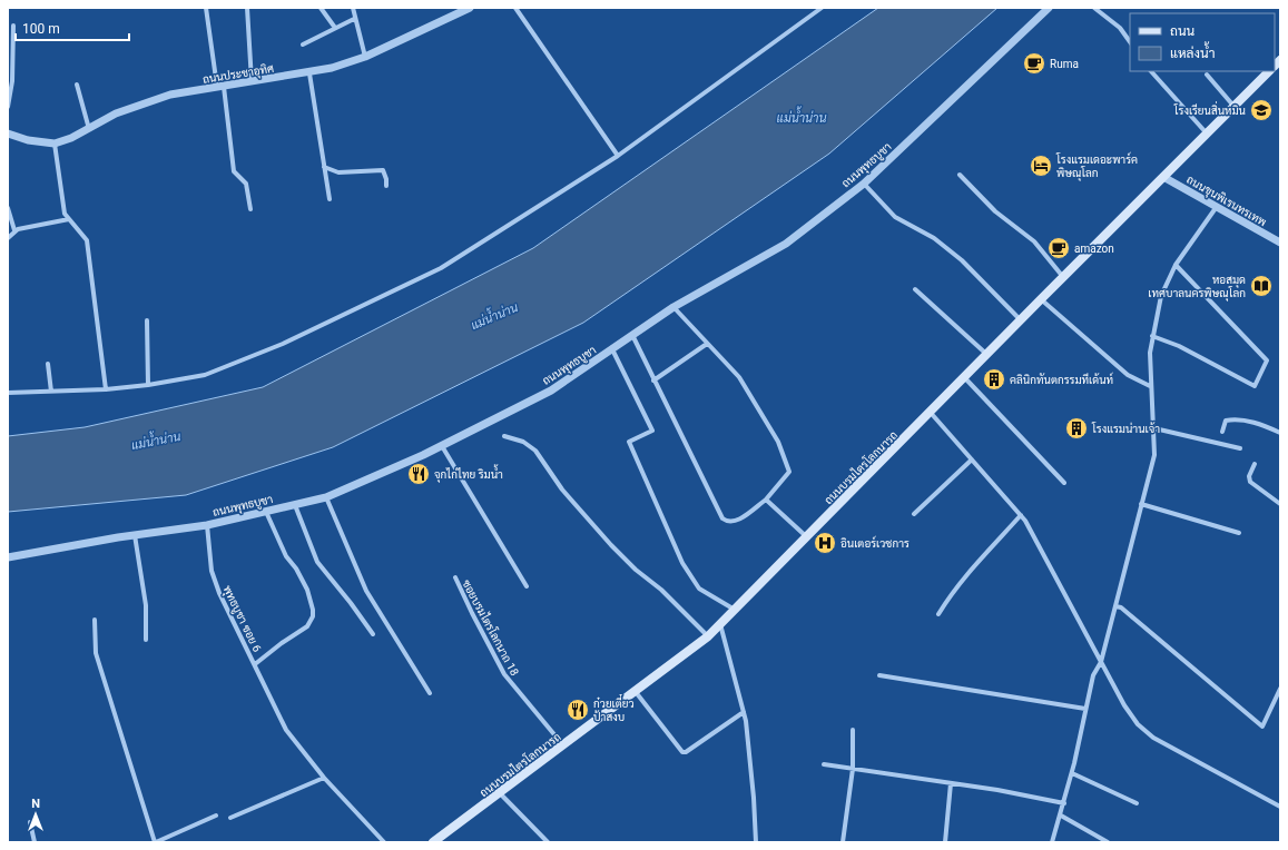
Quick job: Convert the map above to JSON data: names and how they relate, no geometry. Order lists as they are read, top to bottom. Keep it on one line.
{"streets":{"main road":["ถนนบรมไตรโลกนารถ"],"street":["ถนนประชาอุทิศ","ถนนพุทธบูชา","ถนนขุนพิเรนทรเทพ","พุทธบูชา ซอย 6","ซอยบรมไตรโลกนาถ 18"]},"crossings":[["ถนนพุทธบูชา","พุทธบูชา ซอย 6"],["ถนนขุนพิเรนทรเทพ","ถนนบรมไตรโลกนารถ"],["ถนนบรมไตรโลกนารถ","ซอยบรมไตรโลกนาถ 18"]],"water":["แม่น้ำน่าน"],"places":{"cafe":["Ruma","amazon"],"school or university":["โรงเรียนสิ่นหมิน"],"hotel":["โรงแรมเดอะพาร์ค พิษณุโลก"],"library":["หอสมุด เทศบาลนครพิษณุโลก"],"building":["คลินิกทันตกรรมทีเด้นท์","โรงแรมน่านเจ้า"],"restaurant":["จุกไก่ไทย ริมน้ำ","ก๋วยเตี๋ยว ป้าสงบ"],"hospital":["อินเตอร์เวชการ"]},"legend":["ถนน","แหล่งน้ำ"],"scale_bar":"100 m","north":"top"}
